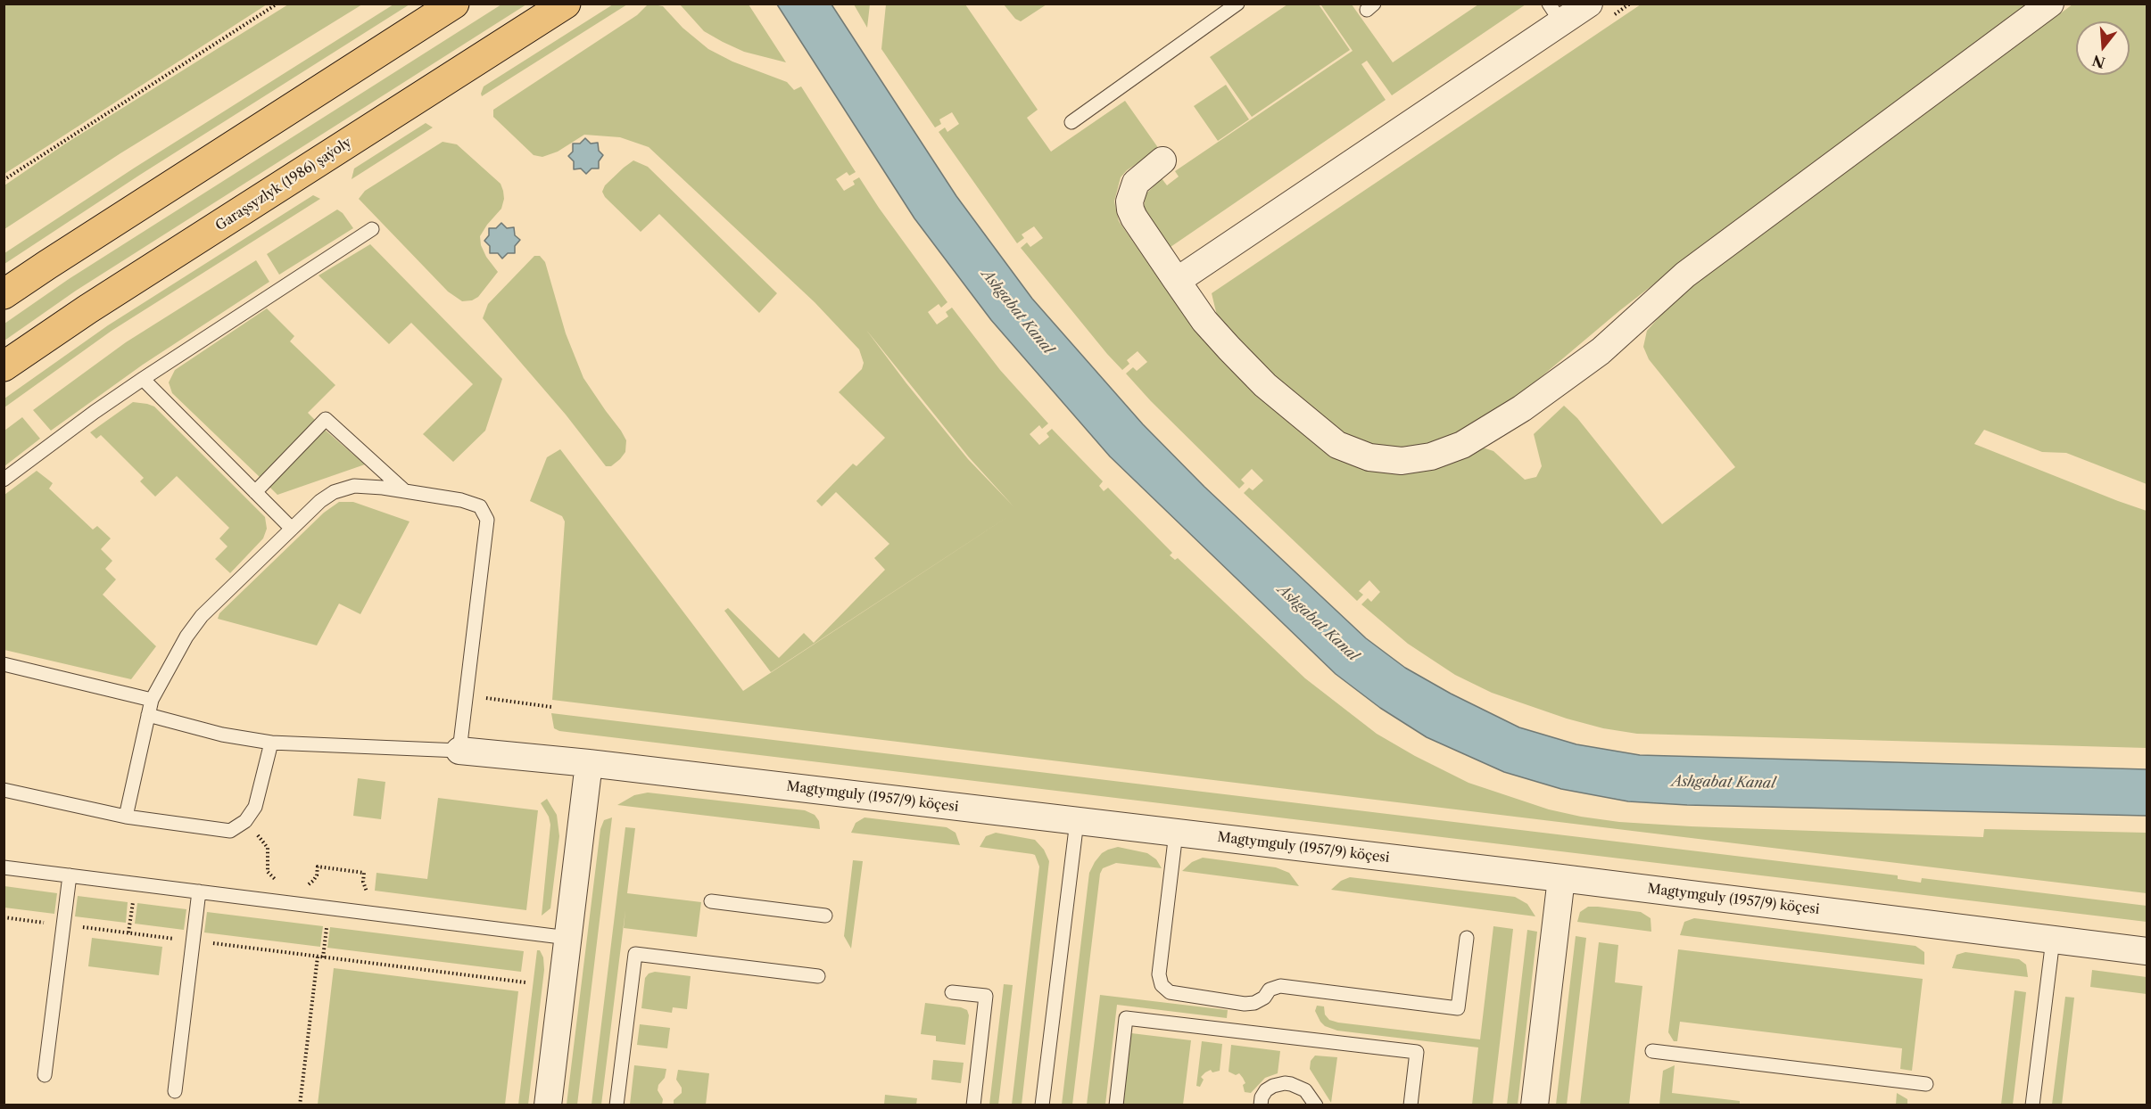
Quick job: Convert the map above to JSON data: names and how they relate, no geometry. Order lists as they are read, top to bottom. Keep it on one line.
{"streets":{"main road":["Garaşsyzlyk (1986) şaýoly"],"street":["Magtymguly (1957/9) köçesi"]},"water":["Ashgabat Kanal"],"north":"bottom"}
